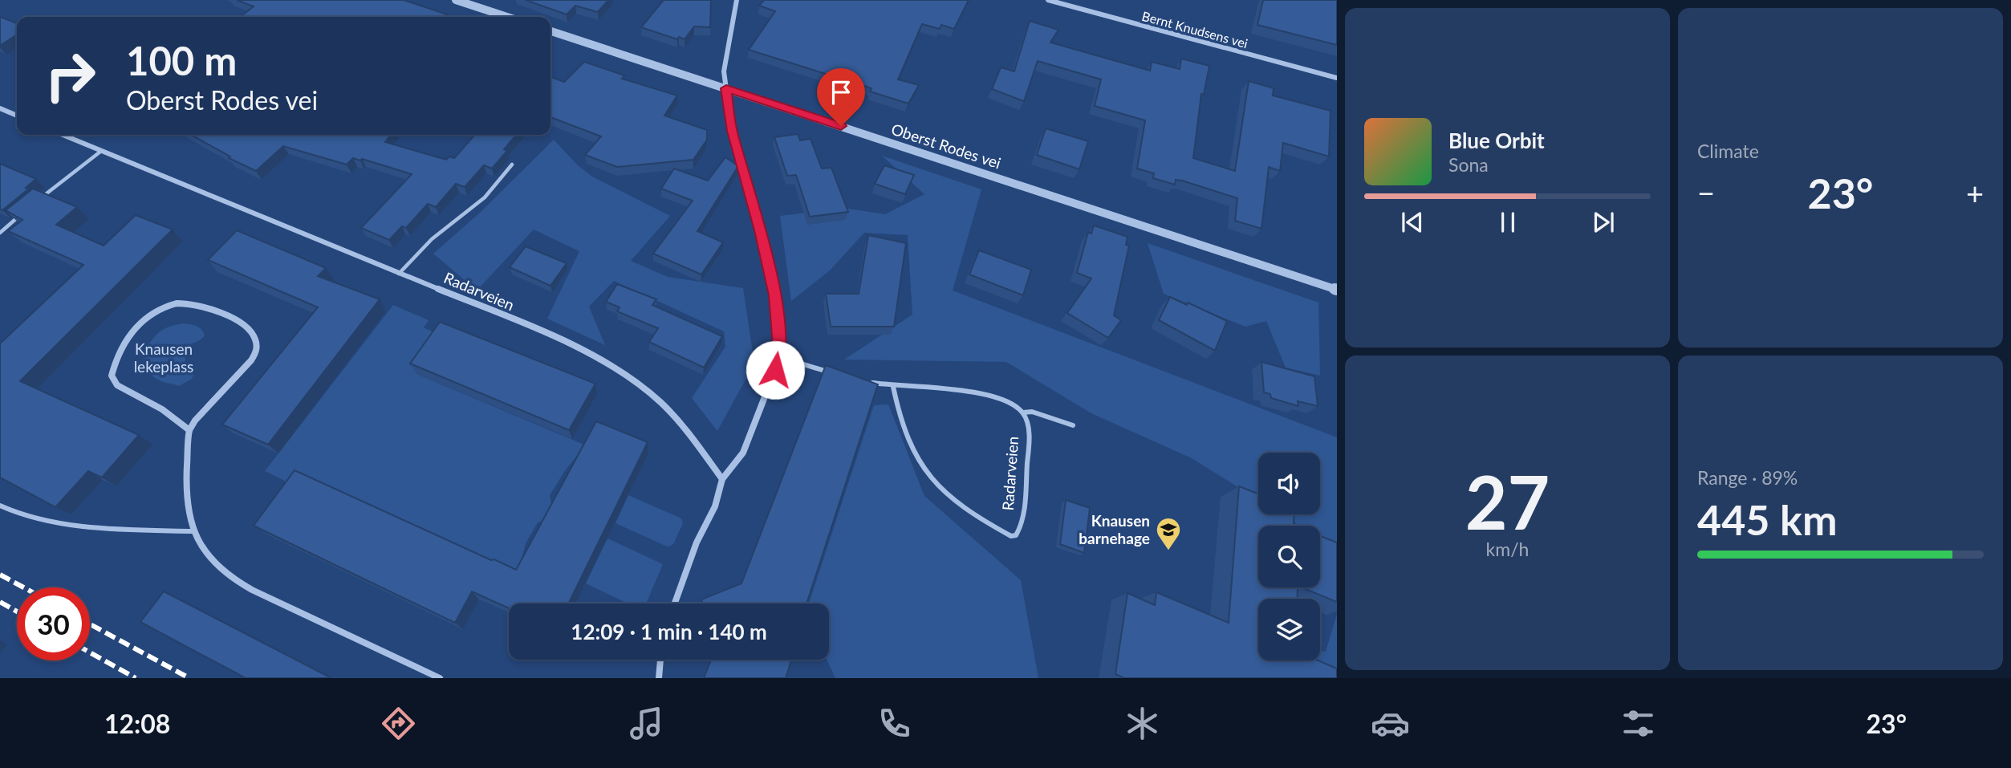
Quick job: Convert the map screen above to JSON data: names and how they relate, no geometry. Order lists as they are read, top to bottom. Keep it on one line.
{"streets":{"street":["Bernt Knudsens vei","Oberst Rodes vei","Radarveien"]},"parks":["Knausen lekeplass"],"places":{"school or university":["Knausen barnehage"]},"page":{"tile":["Climate",["27","km/h"],["Range · 89%","445 km"]],"turn":["100 m","Oberst Rodes vei"],"song":["Blue Orbit","Sona"],"heat":["−","23°","+"],"limit":"30","trip":"12:09 · 1 min · 140 m","tabs":["12:08","23°"]}}
